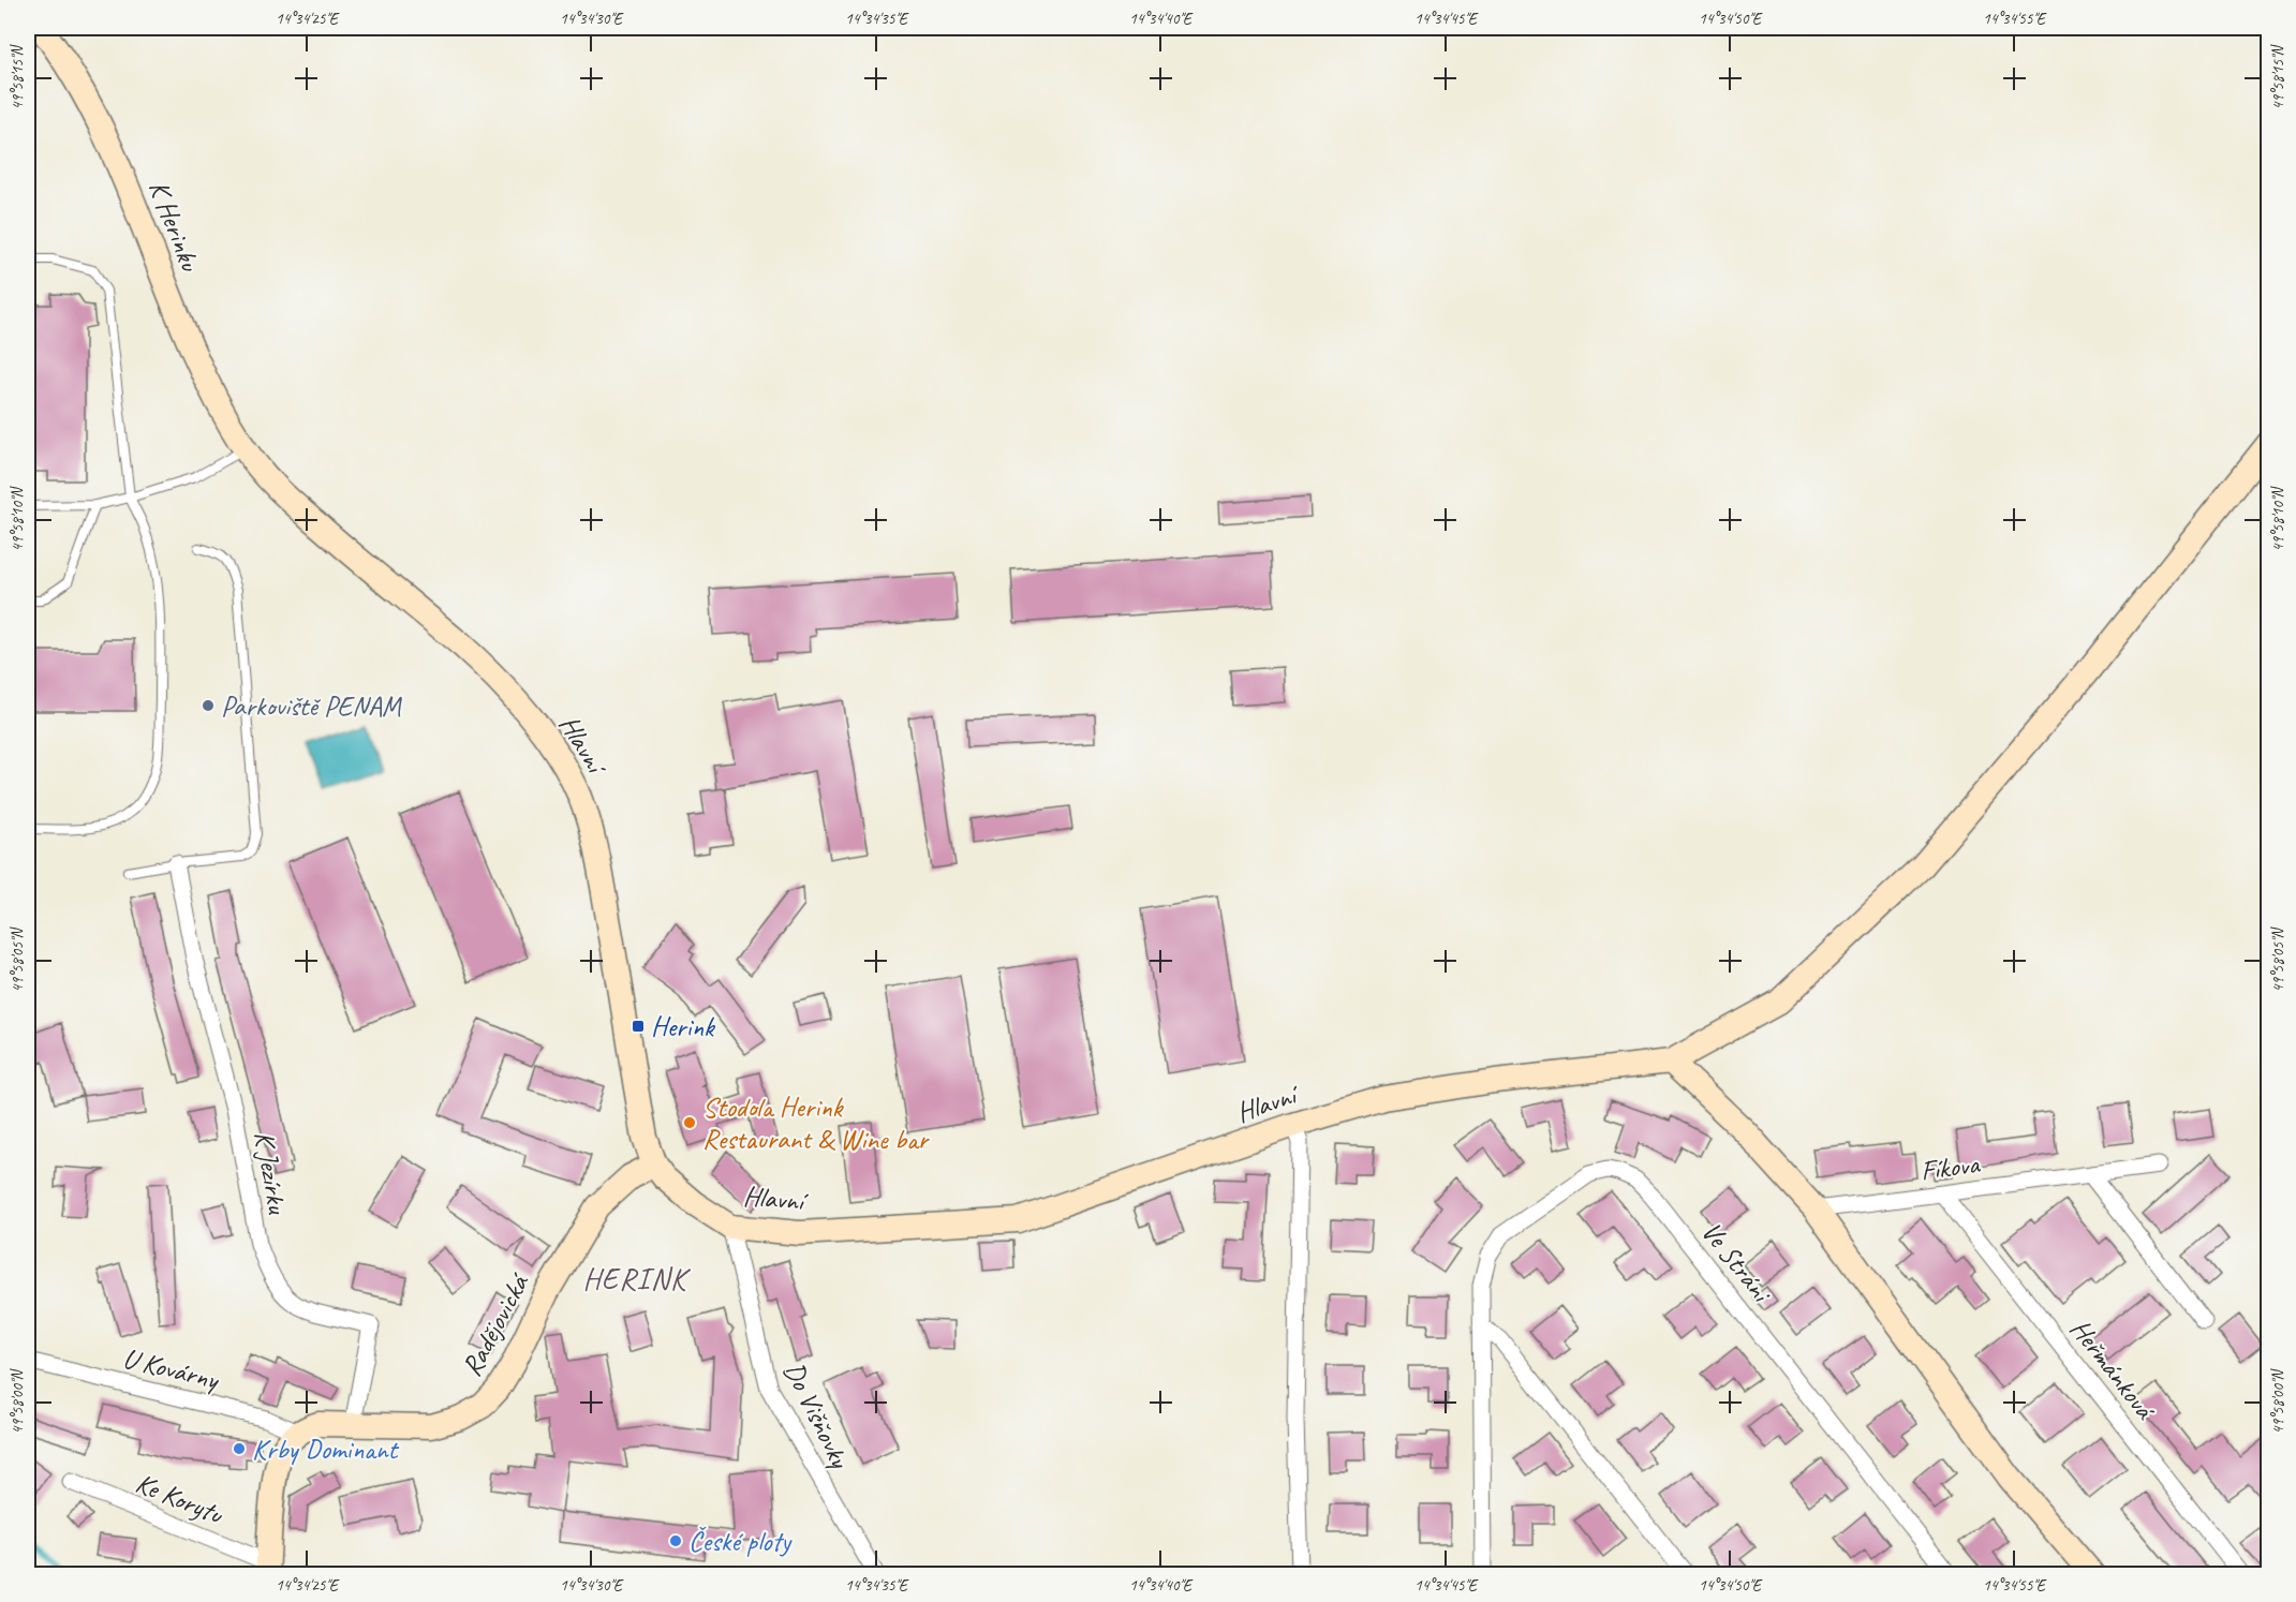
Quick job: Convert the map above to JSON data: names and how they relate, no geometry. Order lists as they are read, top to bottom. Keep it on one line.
{"streets":{"street":["K Herinku","Hlavní","Fíkova","K Jezírku","Ve Stráni","Radějovická","U Kovárny","Heřmánková","Do Višňovky","Ke Korytu"]},"crossings":[["K Herinku","Hlavní"],["Hlavní","Radějovická"],["Hlavní","Do Višňovky"],["Fíkova","Heřmánková"],["K Jezírku","Radějovická"],["Radějovická","U Kovárny"]],"districts":["HERINK"],"places":{"other":["Parkoviště PENAM","Stodola Herink Restaurant & Wine bar","Krby Dominant","České ploty"],"transit":["Herink"]},"coordinates":["14°34'25\"E","14°34'30\"E","14°34'35\"E","14°34'40\"E","14°34'45\"E","14°34'50\"E","14°34'55\"E","49°58'15\"N","49°58'10\"N","49°58'05\"N","49°58'00\"N"]}
